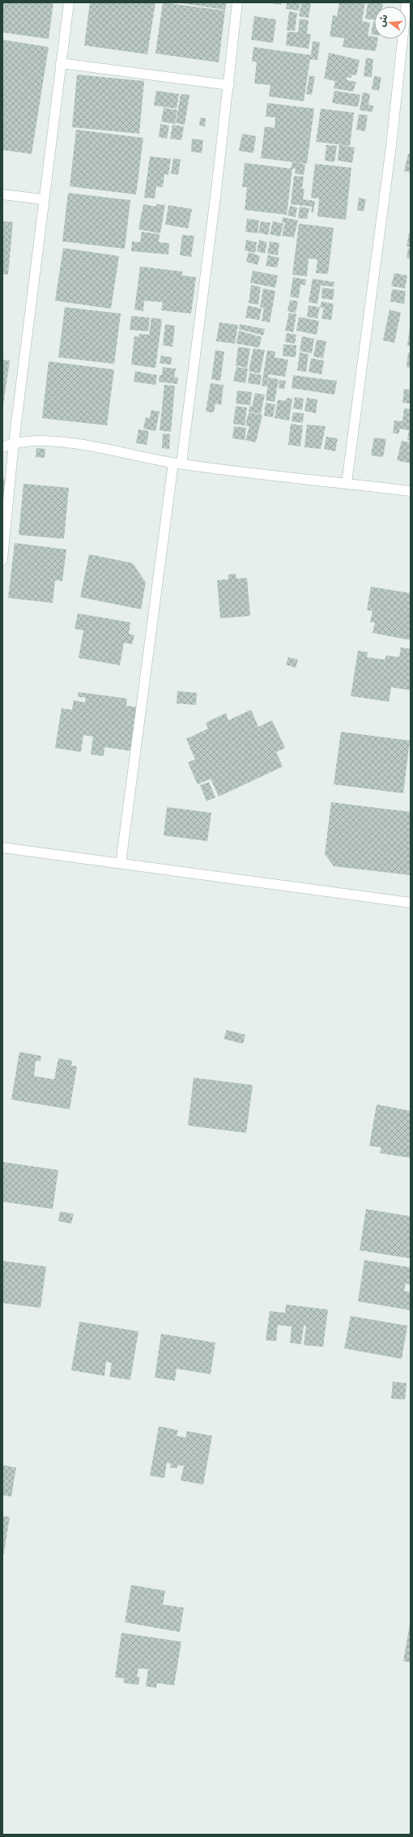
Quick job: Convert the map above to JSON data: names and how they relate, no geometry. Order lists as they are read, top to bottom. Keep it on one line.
{"north":"left"}
